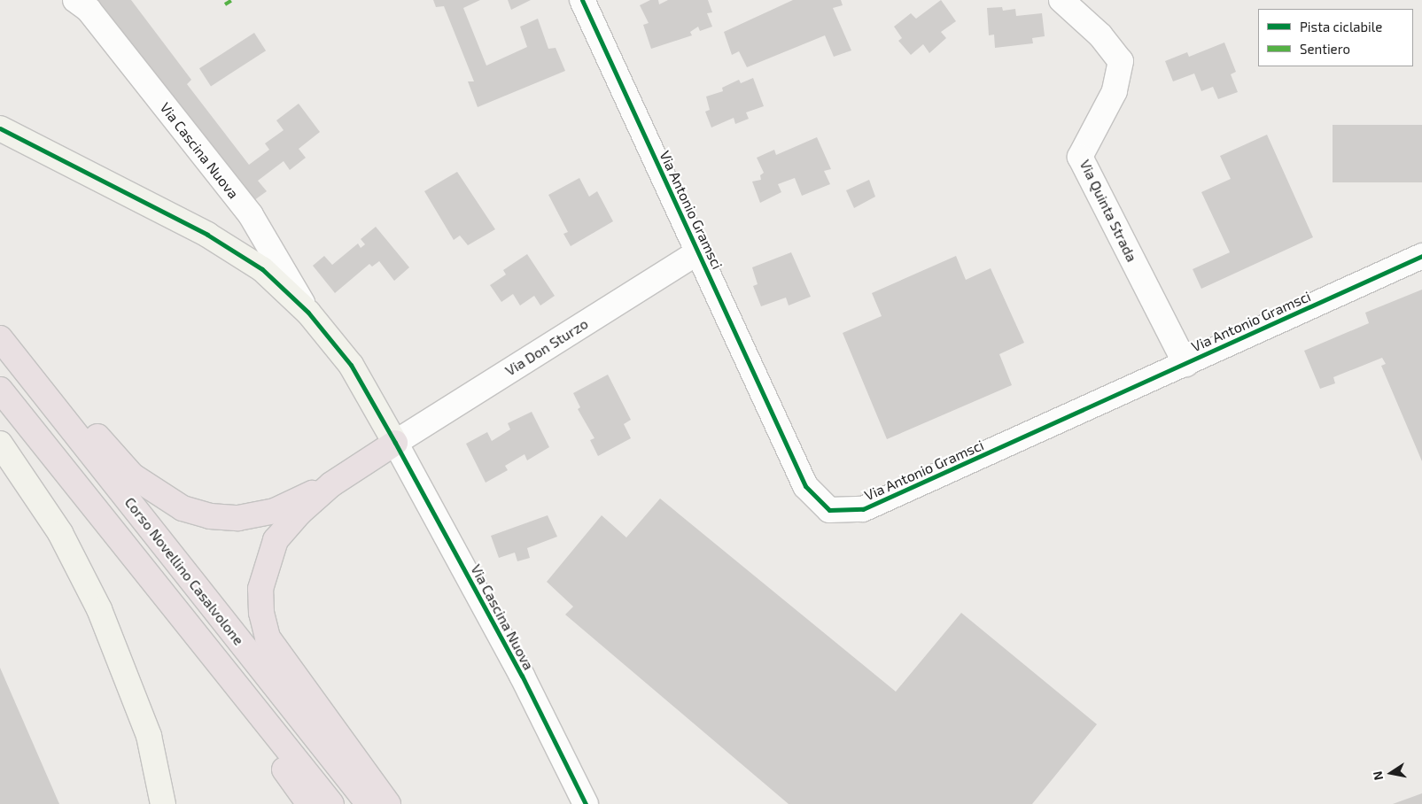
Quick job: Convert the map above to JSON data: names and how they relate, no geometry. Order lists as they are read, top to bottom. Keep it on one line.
{"streets":{"highway":["Corso Novellino Casalvolone"],"street":["Via Cascina Nuova","Via Antonio Gramsci","Via Quinta Strada","Via Don Sturzo"]},"crossings":[["Via Cascina Nuova","Via Don Sturzo"],["Via Antonio Gramsci","Via Quinta Strada"],["Via Antonio Gramsci","Via Don Sturzo"]],"legend":["Pista ciclabile","Sentiero"],"north":"left"}
